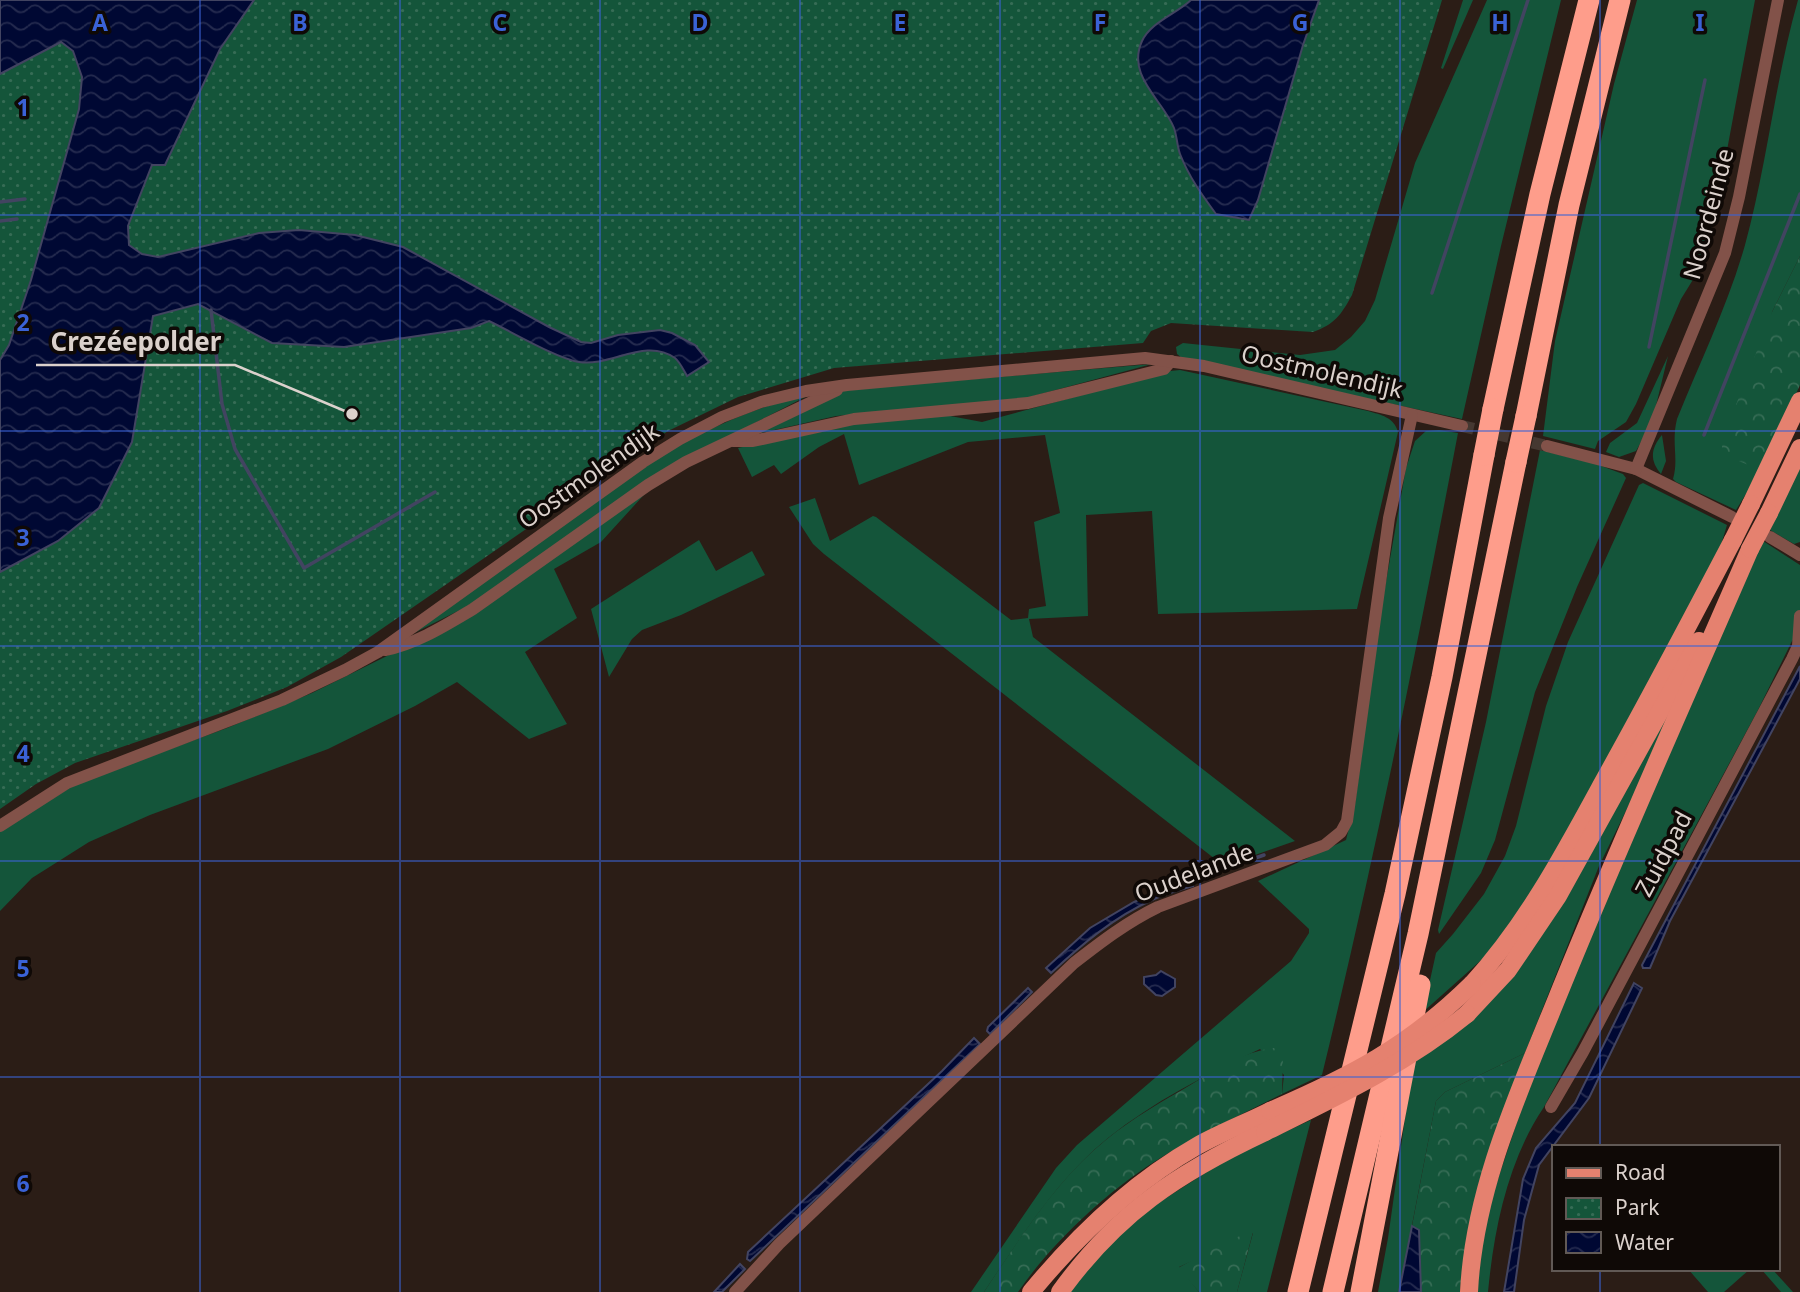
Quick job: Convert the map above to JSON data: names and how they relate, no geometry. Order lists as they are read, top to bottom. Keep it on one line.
{"streets":{"street":["Noordeinde","Oostmolendijk","Zuidpad","Oudelande"]},"crossings":[["Oostmolendijk","Oudelande"]],"places":["Crezéepolder"],"legend":["Road","Park","Water"],"grid":{"columns":["A","B","C","D","E","F","G","H","I"],"rows":["1","2","3","4","5","6"]}}
